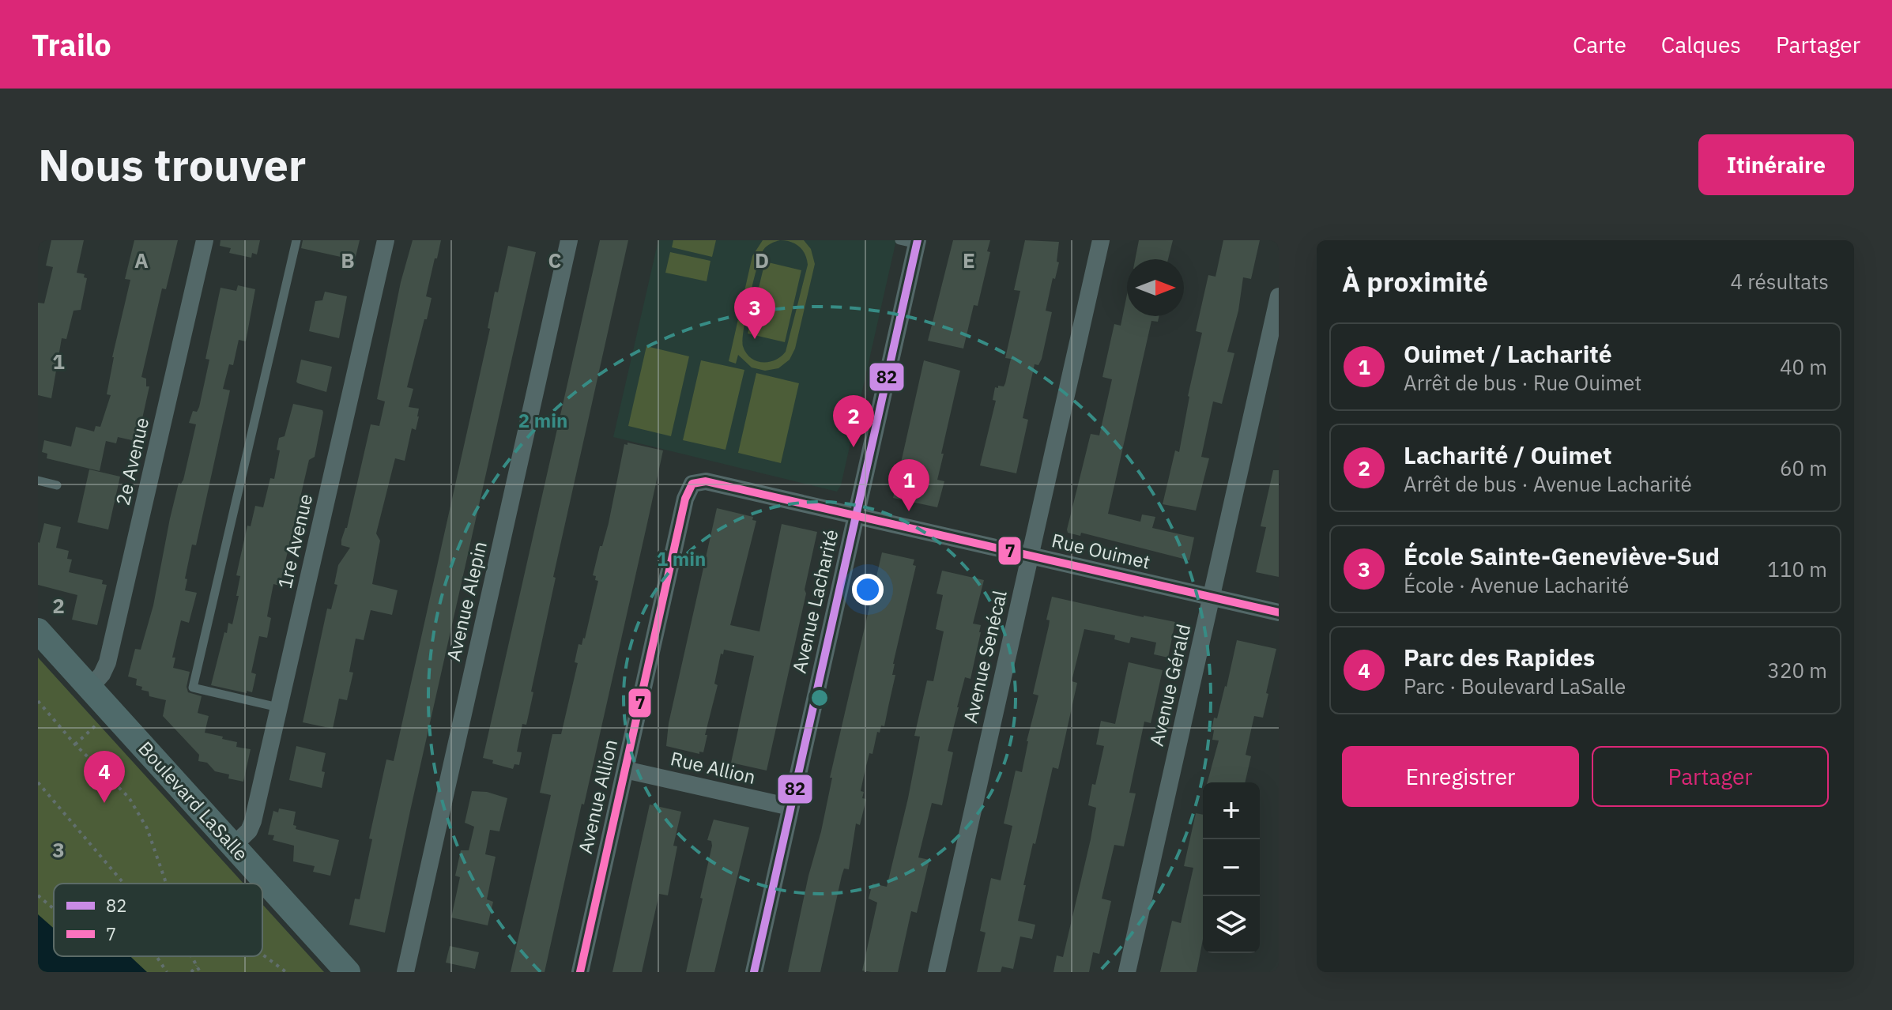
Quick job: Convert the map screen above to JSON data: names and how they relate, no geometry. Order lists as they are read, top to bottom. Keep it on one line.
{"streets":{"main road":["Boulevard LaSalle"],"street":["2e Avenue","1re Avenue","Rue Ouimet","Avenue Alepin","Avenue Lacharité","Avenue Senécal","Avenue Gérald","Rue Allion","Avenue Allion"]},"crossings":[["2e Avenue","Boulevard LaSalle"],["1re Avenue","Boulevard LaSalle"],["Rue Ouimet","Avenue Lacharité"],["Rue Ouimet","Avenue Senécal"],["Rue Ouimet","Avenue Gérald"],["Rue Ouimet","Avenue Allion"],["Avenue Lacharité","Rue Allion"],["Rue Allion","Avenue Allion"]],"lines":["transit line 82","transit line 7"],"legend":["82","7"],"north":"right","page":{"header":"Trailo","nav":["Carte","Calques","Partager"],"buttons":["Itinéraire",["Enregistrer","Partager"]],"title":"Nous trouver","heading":["À proximité","4 résultats"],"pins":["3","2","1","4"],"list":[{"mark":"1","name":"Ouimet / Lacharité","note":"Arrêt de bus · Rue Ouimet","value":"40 m"},{"mark":"2","name":"Lacharité / Ouimet","note":"Arrêt de bus · Avenue Lacharité","value":"60 m"},{"mark":"3","name":"École Sainte-Geneviève-Sud","note":"École · Avenue Lacharité","value":"110 m"},{"mark":"4","name":"Parc des Rapides","note":"Parc · Boulevard LaSalle","value":"320 m"}],"map_buttons":["+","−"]},"grid":{"columns":["A","B","C","D","E"],"rows":["1","2","3"]},"rings":["2 min","1 min"]}
